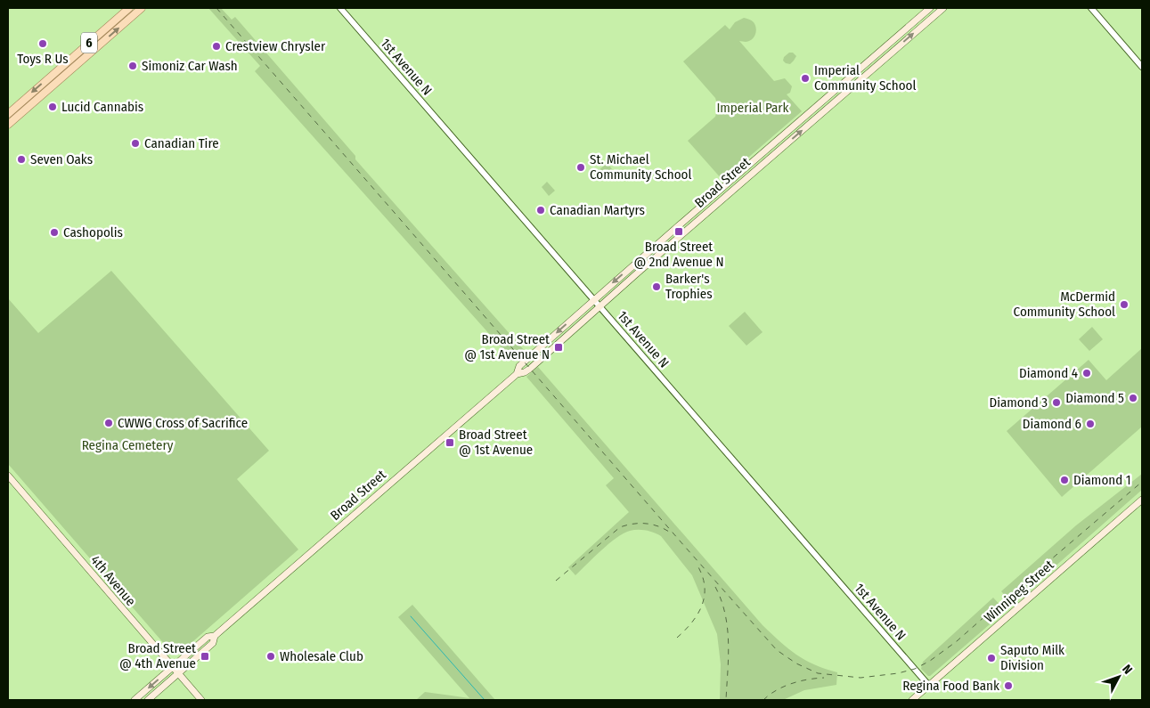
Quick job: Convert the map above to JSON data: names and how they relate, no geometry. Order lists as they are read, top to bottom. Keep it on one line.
{"streets":{"main road":["6","Broad Street","4th Avenue","Winnipeg Street"],"street":["1st Avenue N"]},"crossings":[["1st Avenue N","Broad Street"],["1st Avenue N","Winnipeg Street"],["Broad Street","4th Avenue"]],"parks":["Imperial Park","Regina Cemetery"],"places":{"other":["Toys R Us","Crestview Chrysler","Simoniz Car Wash","Imperial Community School","Lucid Cannabis","Canadian Tire","Seven Oaks","St. Michael Community School","Canadian Martyrs","Cashopolis","Barker's Trophies","McDermid Community School","Diamond 4","Diamond 5","Diamond 3","CWWG Cross of Sacrifice","Diamond 6","Diamond 1","Wholesale Club","Saputo Milk Division","Regina Food Bank"],"transit":["Broad Street @ 2nd Avenue N","Broad Street @ 1st Avenue N","Broad Street @ 1st Avenue","Broad Street @ 4th Avenue"]},"north":"top right"}
